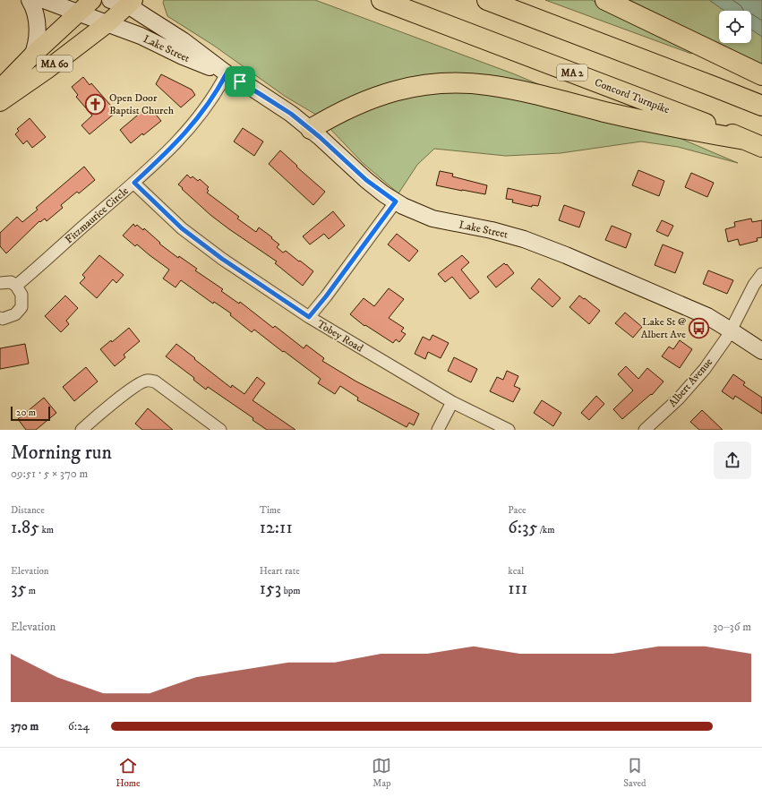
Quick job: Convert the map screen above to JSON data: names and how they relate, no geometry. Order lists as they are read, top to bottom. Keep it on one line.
{"streets":{"highway":["MA 2","Concord Turnpike"],"main road":["Lake Street","MA 60"],"street":["Fitzmaurice Circle","Tobey Road","Albert Avenue"]},"crossings":[["Lake Street","MA 60"],["Lake Street","Fitzmaurice Circle"],["Lake Street","Albert Avenue"],["Fitzmaurice Circle","Tobey Road"]],"places":{"church":["Open Door Baptist Church"],"bus stop":["Lake St @ Albert Ave"]},"scale_bar":"20 m","page":{"scale":"20 m","heading":["Morning run","09:51 · 5 × 370 m"],"stats":[["Distance","1.85 km"],["Time","12:11"],["Pace","6:35 /km"],["Elevation","35 m"],["Heart rate","153 bpm"],["kcal","111"]],"chart":["Elevation","30–36 m"],"list":[{"name":"370 m","note":"6:24"}],"tabs":["Home","Map","Saved"]}}
